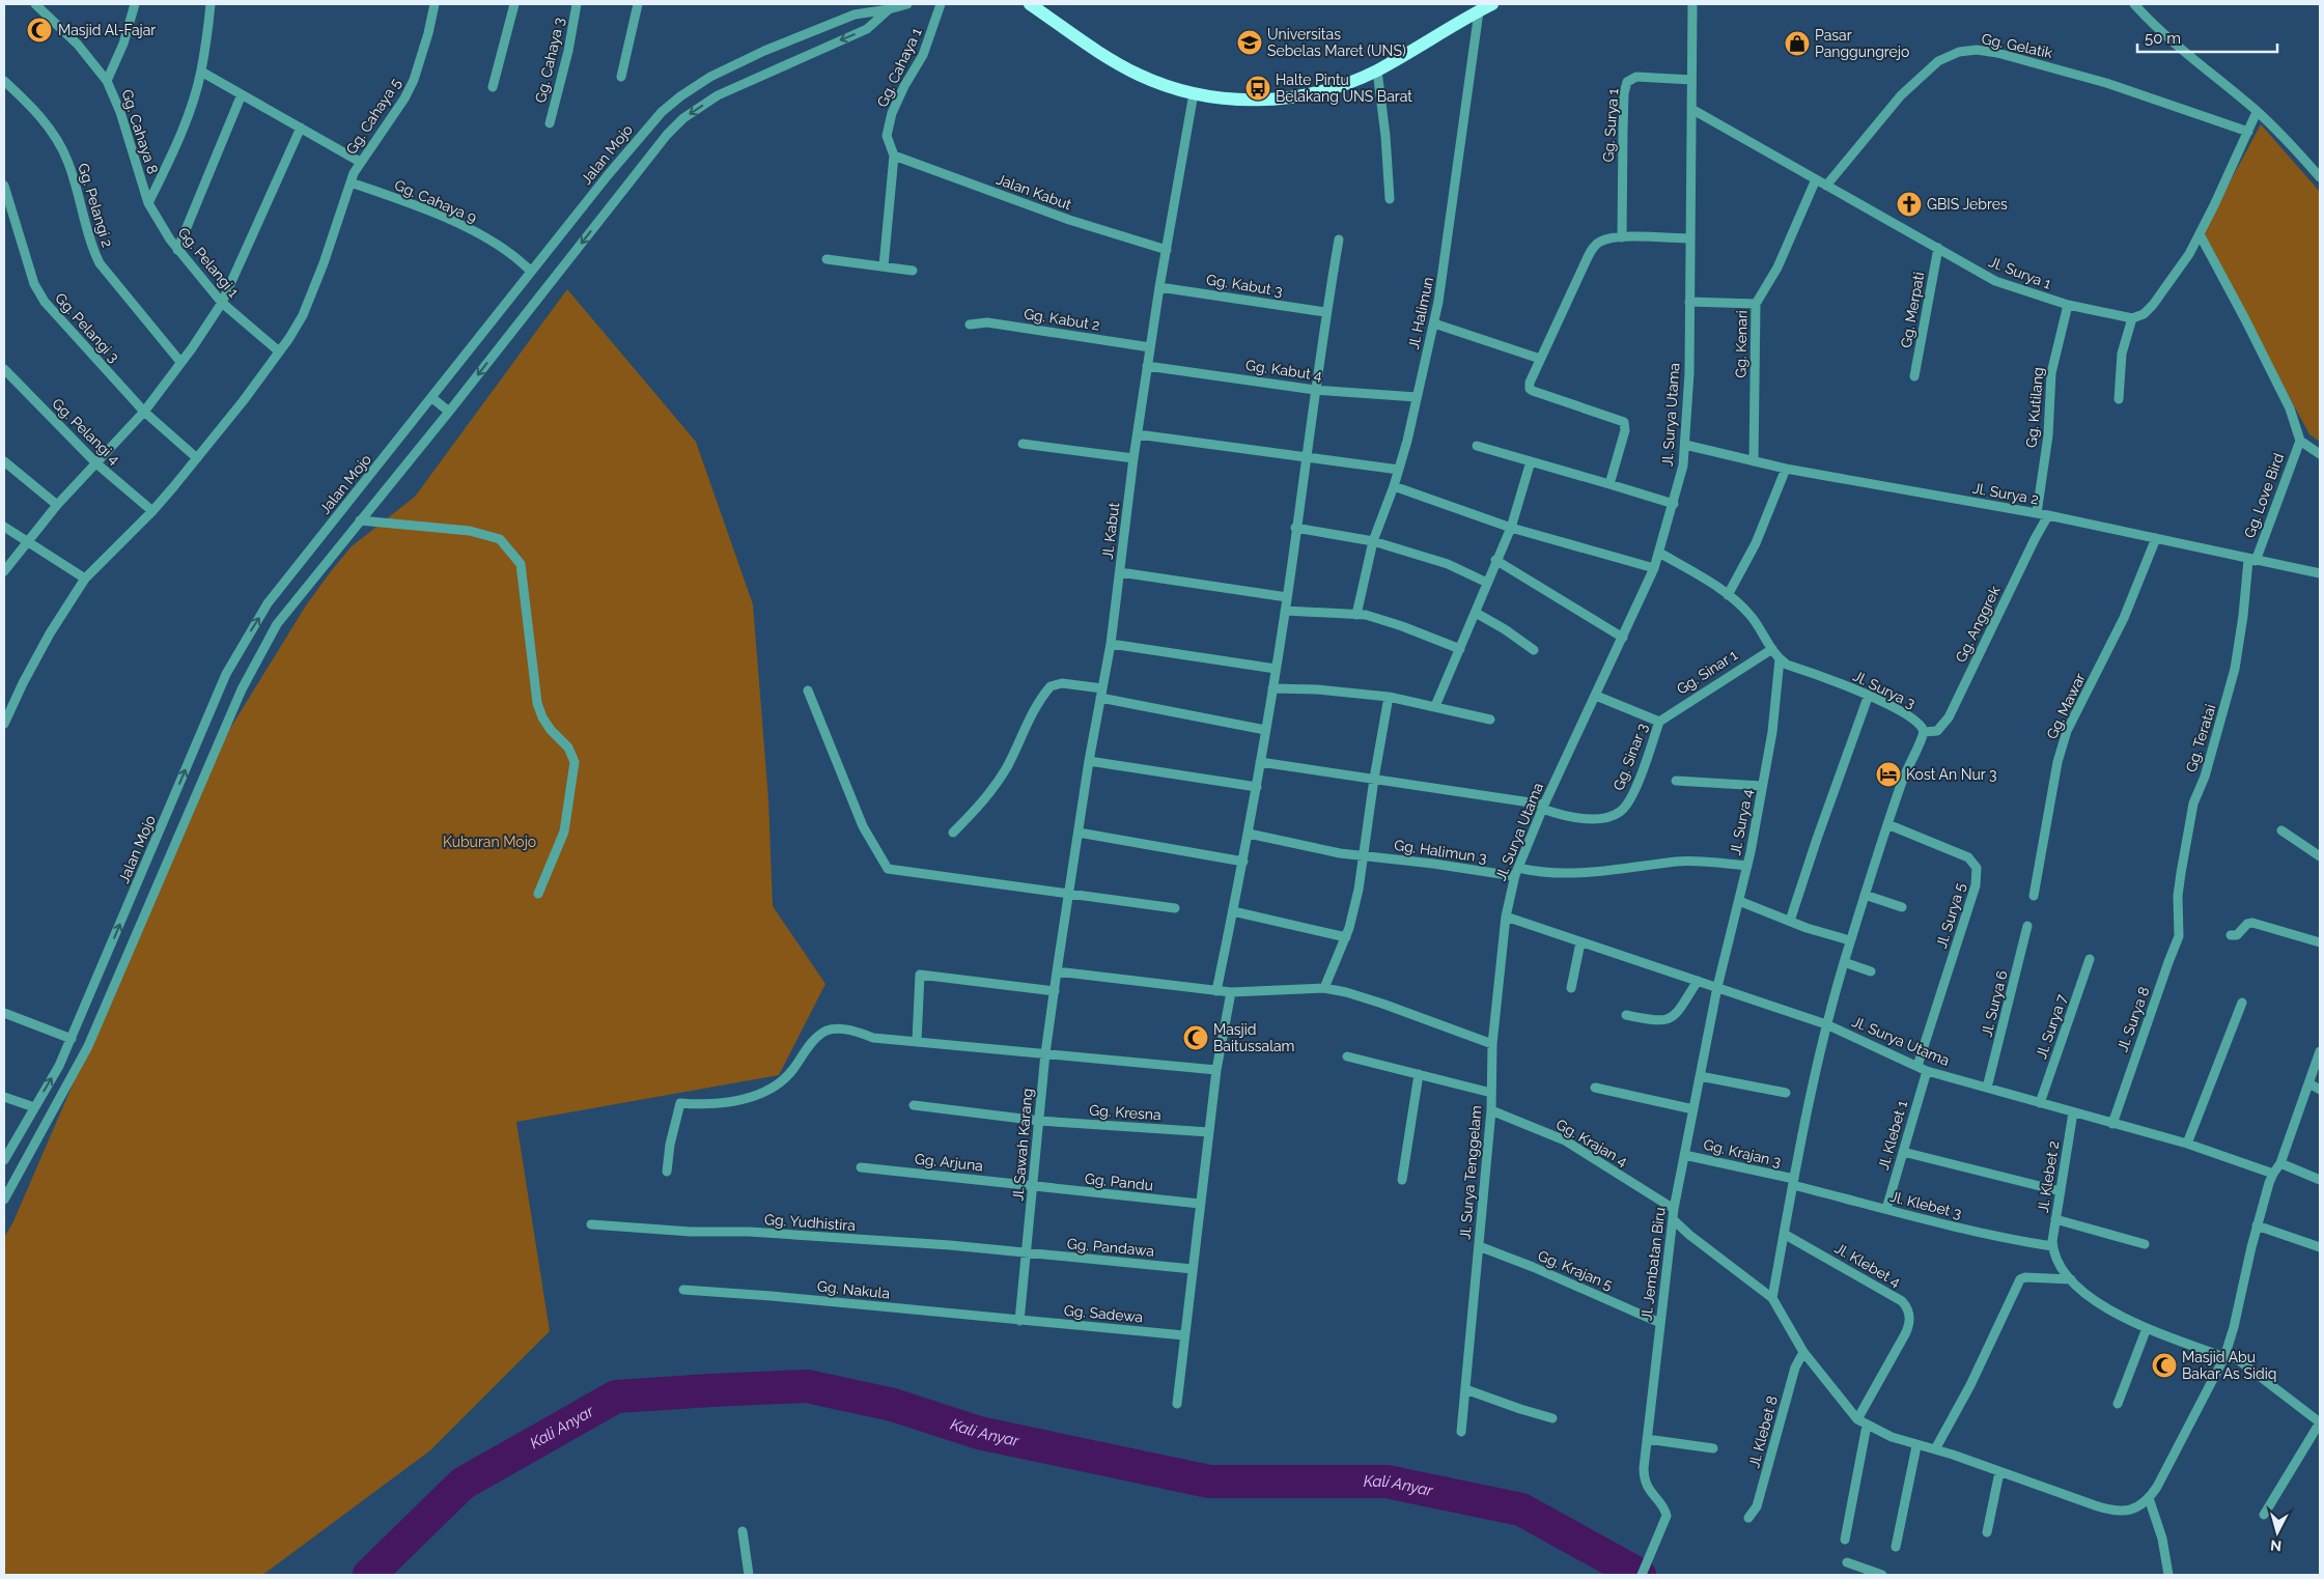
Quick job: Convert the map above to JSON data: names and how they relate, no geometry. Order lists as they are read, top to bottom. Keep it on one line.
{"streets":{"street":["Gg. Gelatik","Gg. Cahaya 3","Gg. Cahaya 1","Gg. Cahaya 5","Gg. Surya 1","Gg. Cahaya 8","Jalan Mojo","Jalan Kabut","Gg. Cahaya 9","Gg. Pelangi 2","Gg. Pelangi 1","Jl. Surya 1","Gg. Kabut 3","Gg. Merpati","Jl. Halimun","Gg. Kabut 2","Gg. Pelangi 3","Gg. Kenari","Gg. Kabut 4","Gg. Kutilang","Jl. Surya Utama","Gg. Pelangi 4","Jl. Surya 2","Gg. Love Bird","Jl. Kabut","Gg. Anggrek","Gg. Sinar 1","Jl. Surya 3","Gg. Mawar","Gg. Teratai","Gg. Sinar 3","Jl. Surya 4","Gg. Halimun 3","Jl. Surya 5","Jl. Surya 6","Jl. Surya 8","Jl. Surya 7","Gg. Kresna","Jl. Klebet 1","Gg. Krajan 4","Jl. Sawah Karang","Gg. Krajan 3","Gg. Arjuna","Jl. Surya Tenggelam","Jl. Klebet 2","Gg. Pandu","Jl. Klebet 3","Gg. Yudhistira","Gg. Pandawa","Jl. Jembatan Biru","Jl. Klebet 4","Gg. Krajan 5","Gg. Nakula","Gg. Sadewa","Jl. Klebet 8"]},"crossings":[["Gg. Gelatik","Jl. Surya 1"],["Gg. Cahaya 1","Jalan Kabut"],["Gg. Cahaya 5","Gg. Cahaya 9"],["Gg. Cahaya 5","Gg. Pelangi 1"],["Gg. Cahaya 5","Gg. Pelangi 3"],["Gg. Cahaya 5","Gg. Pelangi 4"],["Gg. Surya 1","Jl. Surya Utama"],["Gg. Cahaya 8","Gg. Pelangi 1"],["Jalan Mojo","Gg. Cahaya 9"],["Jalan Kabut","Jl. Kabut"],["Jl. Surya 1","Gg. Merpati"],["Jl. Surya 1","Gg. Kenari"],["Jl. Surya 1","Gg. Kutilang"],["Jl. Surya 1","Jl. Surya Utama"],["Gg. Kabut 3","Jl. Kabut"],["Jl. Halimun","Gg. Kabut 4"],["Gg. Kabut 2","Jl. Kabut"],["Gg. Kenari","Jl. Surya 2"],["Gg. Kabut 4","Jl. Kabut"],["Gg. Kutilang","Jl. Surya 2"],["Jl. Surya Utama","Jl. Surya 2"],["Jl. Surya Utama","Gg. Sinar 3"],["Jl. Surya Utama","Jl. Surya 4"],["Jl. Surya Utama","Gg. Halimun 3"],["Jl. Surya Utama","Jl. Surya 5"],["Jl. Surya Utama","Jl. Surya 6"],["Jl. Surya Utama","Jl. Surya 8"],["Jl. Surya Utama","Jl. Surya 7"],["Jl. Surya Utama","Jl. Klebet 1"],["Jl. Surya Utama","Jl. Surya Tenggelam"],["Jl. Surya Utama","Jl. Klebet 2"],["Jl. Surya Utama","Jl. Jembatan Biru"],["Jl. Surya 2","Gg. Love Bird"],["Jl. Surya 2","Gg. Anggrek"],["Jl. Surya 2","Gg. Mawar"],["Jl. Surya 2","Gg. Teratai"],["Gg. Love Bird","Gg. Teratai"],["Jl. Kabut","Jl. Sawah Karang"],["Gg. Anggrek","Jl. Surya 3"],["Gg. Sinar 1","Gg. Sinar 3"],["Jl. Surya 3","Jl. Surya 4"],["Gg. Teratai","Jl. Surya 8"],["Jl. Surya 4","Gg. Halimun 3"],["Jl. Surya 4","Jl. Jembatan Biru"],["Gg. Kresna","Jl. Sawah Karang"],["Jl. Klebet 1","Jl. Klebet 3"],["Gg. Krajan 4","Jl. Surya Tenggelam"],["Gg. Krajan 4","Jl. Jembatan Biru"],["Jl. Sawah Karang","Gg. Arjuna"],["Jl. Sawah Karang","Gg. Pandu"],["Jl. Sawah Karang","Gg. Yudhistira"],["Jl. Sawah Karang","Gg. Pandawa"],["Jl. Sawah Karang","Gg. Nakula"],["Jl. Sawah Karang","Gg. Sadewa"],["Gg. Krajan 3","Jl. Klebet 3"],["Gg. Krajan 3","Jl. Jembatan Biru"],["Gg. Arjuna","Gg. Pandu"],["Jl. Surya Tenggelam","Gg. Krajan 5"],["Jl. Klebet 2","Jl. Klebet 3"],["Gg. Yudhistira","Gg. Pandawa"],["Jl. Jembatan Biru","Gg. Krajan 5"],["Gg. Nakula","Gg. Sadewa"]],"water":["Kali Anyar"],"parks":["Kuburan Mojo"],"places":{"mosque":["Masjid Al-Fajar","Masjid Baitussalam","Masjid Abu Bakar As Sidiq"],"school or university":["Universitas Sebelas Maret (UNS)"],"shop":["Pasar Panggungrejo"],"bus stop":["Halte Pintu Belakang UNS Barat"],"church":["GBIS Jebres"],"hotel":["Kost An Nur 3"]},"scale_bar":"50 m","north":"bottom"}
